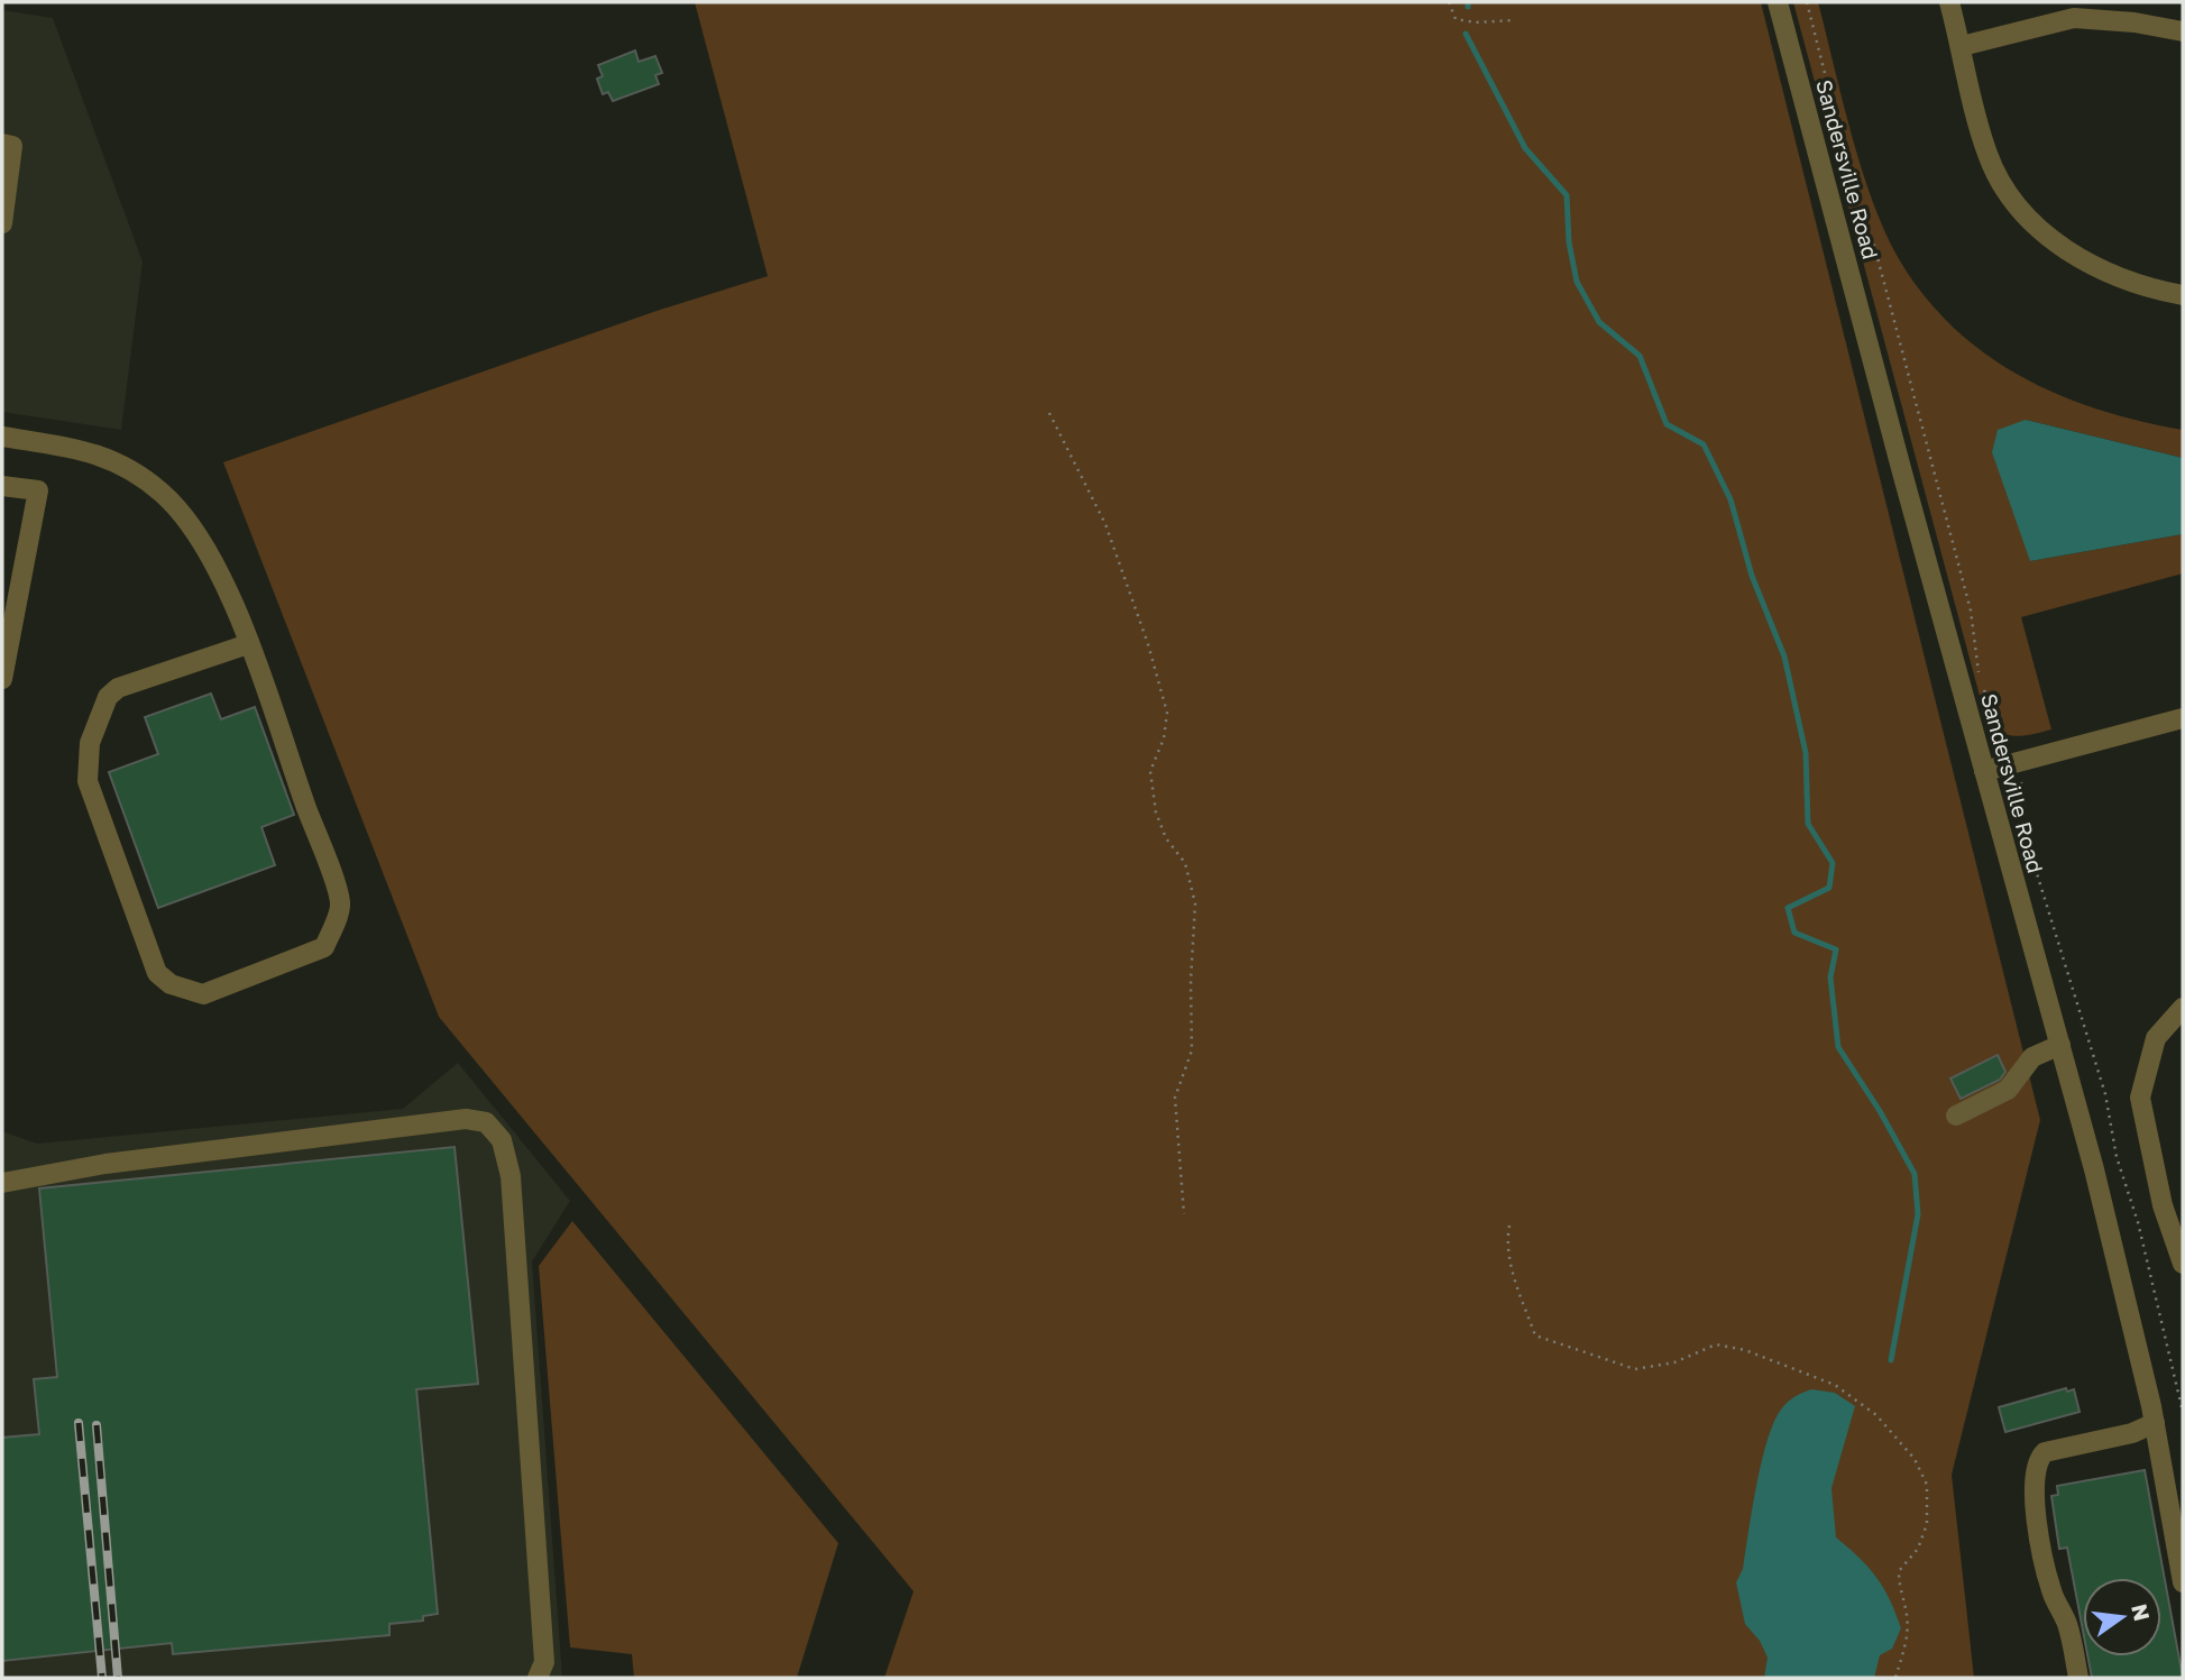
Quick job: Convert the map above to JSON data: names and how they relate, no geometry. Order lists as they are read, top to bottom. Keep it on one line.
{"streets":{"street":["Sandersville Road"]},"north":"right"}
